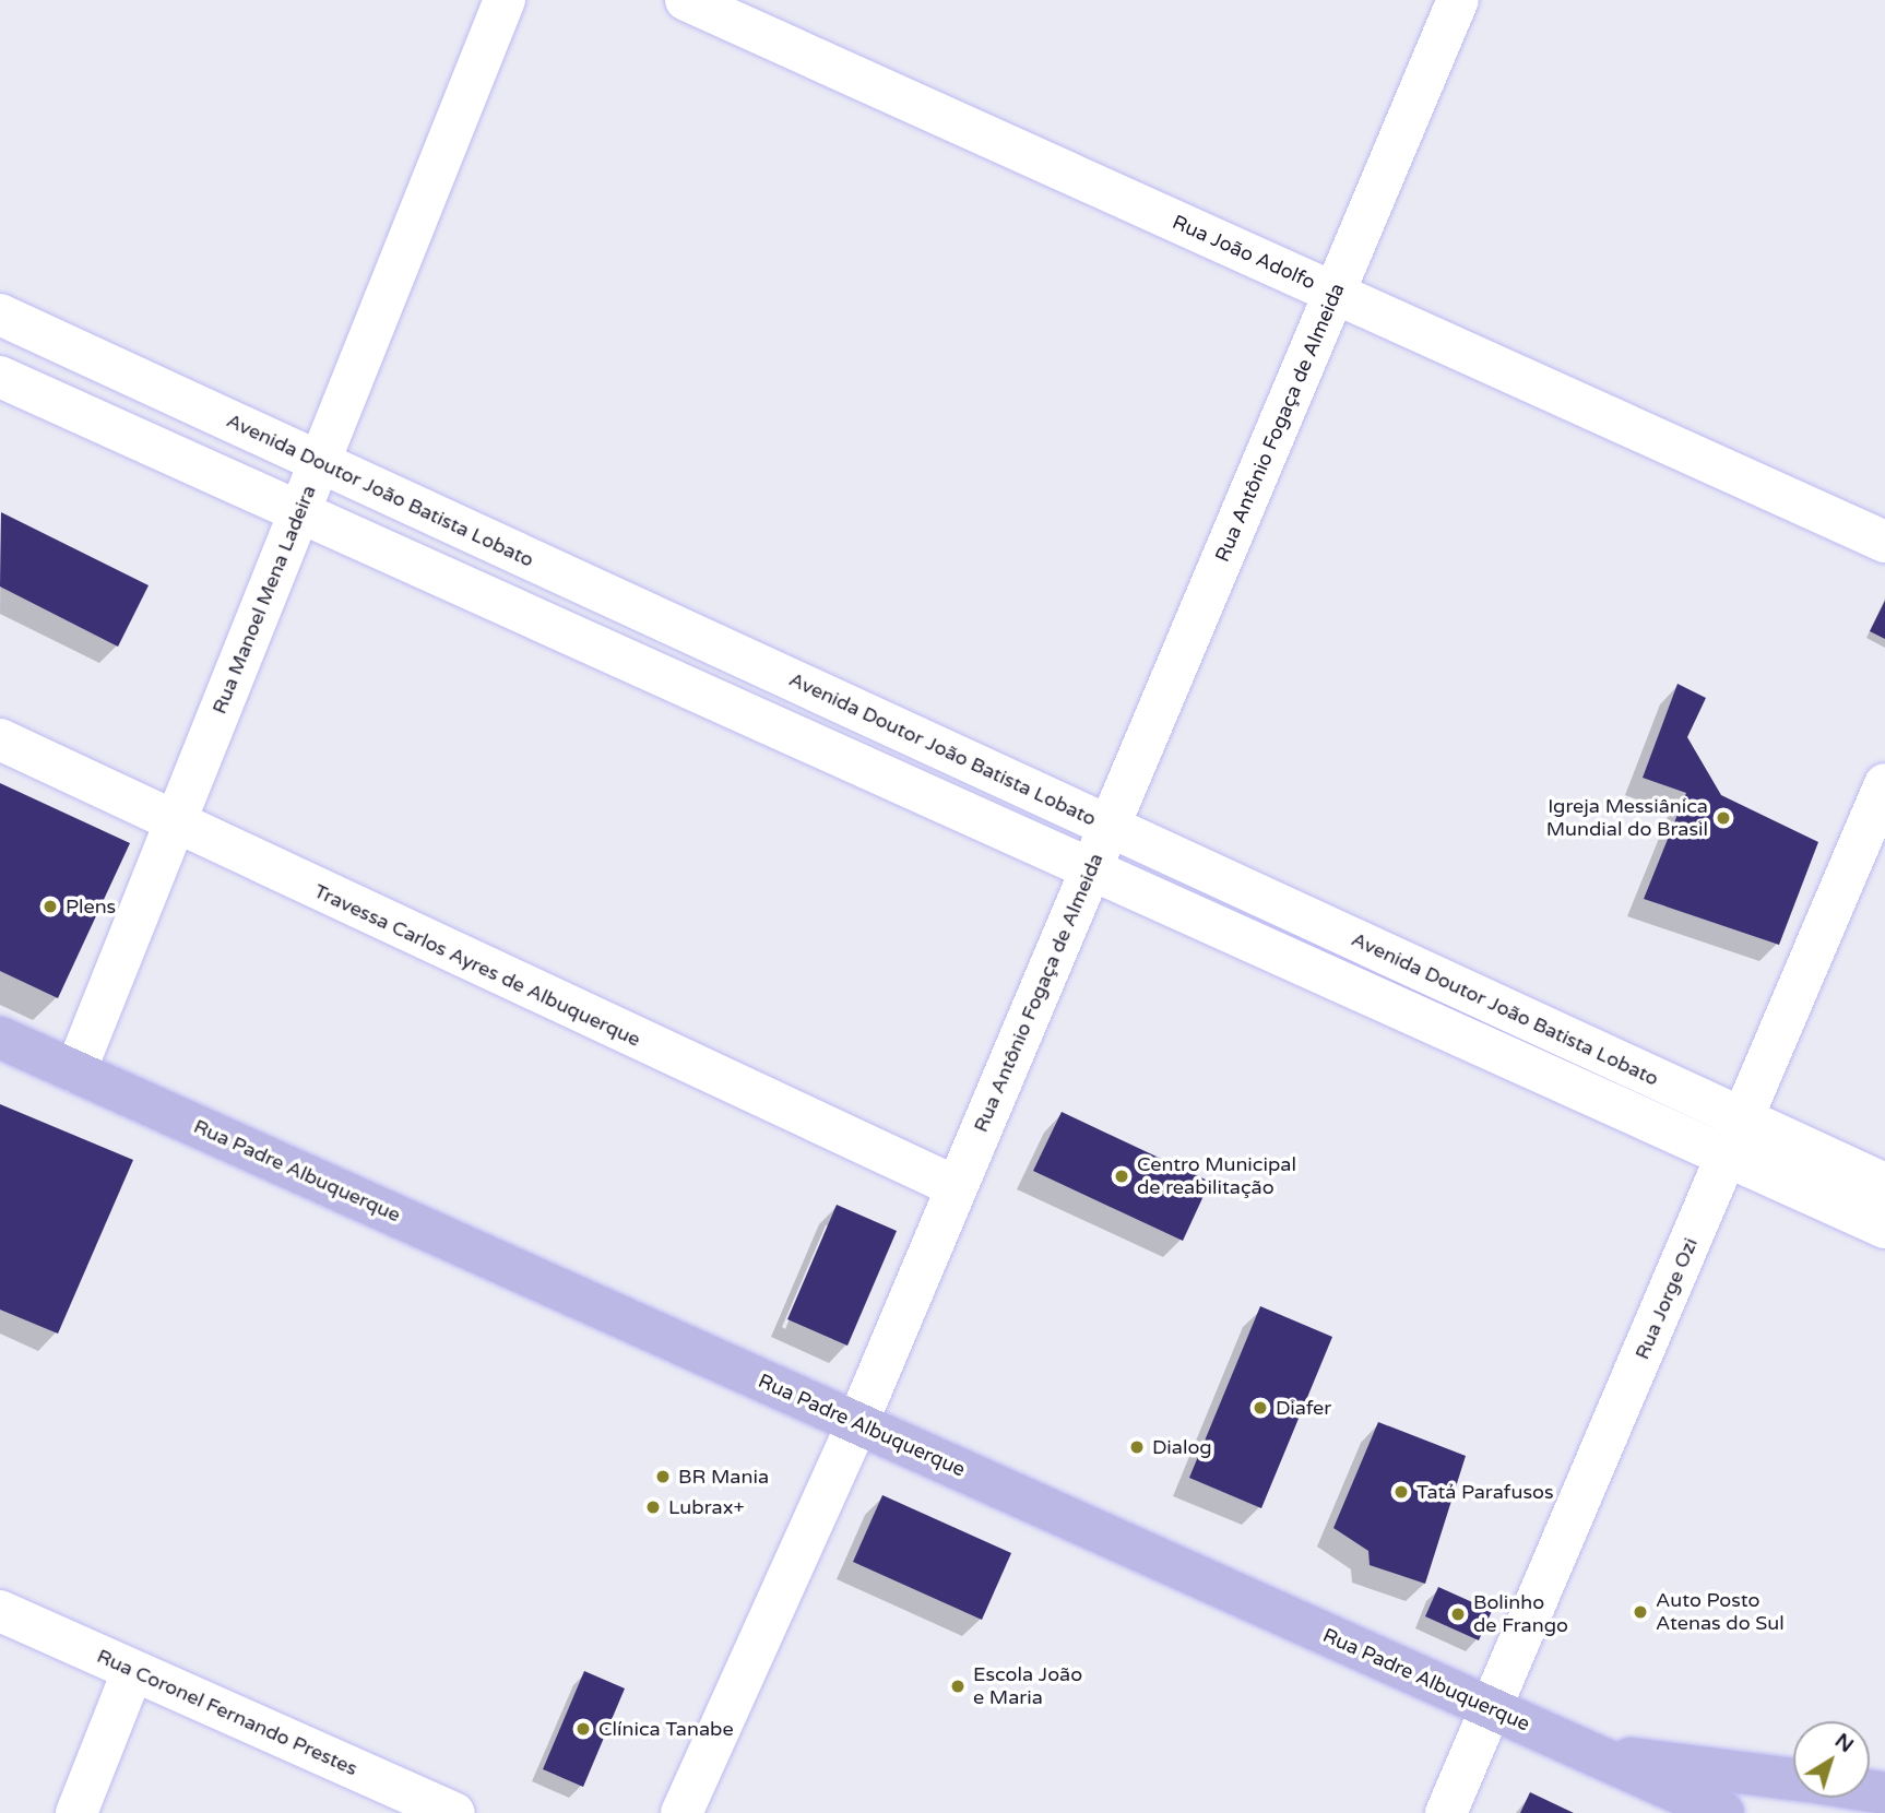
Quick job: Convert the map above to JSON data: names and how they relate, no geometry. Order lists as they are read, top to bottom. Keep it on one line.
{"streets":{"main road":["Rua Padre Albuquerque"],"street":["Rua João Adolfo","Rua Antônio Fogaça de Almeida","Avenida Doutor João Batista Lobato","Rua Manoel Mena Ladeira","Travessa Carlos Ayres de Albuquerque","Rua Jorge Ozi","Rua Coronel Fernando Prestes"]},"crossings":[["Rua João Adolfo","Rua Antônio Fogaça de Almeida"],["Rua Antônio Fogaça de Almeida","Avenida Doutor João Batista Lobato"],["Rua Antônio Fogaça de Almeida","Travessa Carlos Ayres de Albuquerque"],["Rua Antônio Fogaça de Almeida","Rua Padre Albuquerque"],["Avenida Doutor João Batista Lobato","Rua Manoel Mena Ladeira"],["Avenida Doutor João Batista Lobato","Rua Jorge Ozi"],["Rua Manoel Mena Ladeira","Travessa Carlos Ayres de Albuquerque"],["Rua Manoel Mena Ladeira","Rua Padre Albuquerque"],["Rua Padre Albuquerque","Rua Jorge Ozi"]],"places":["Igreja Messiânica Mundial do Brasil","Plens","Centro Municipal de reabilitação","Diafer","Dialog","BR Mania","Tatá Parafusos","Lubrax+","Auto Posto Atenas do Sul","Bolinho de Frango","Escola João e Maria","Clínica Tanabe"],"north":"top right"}
